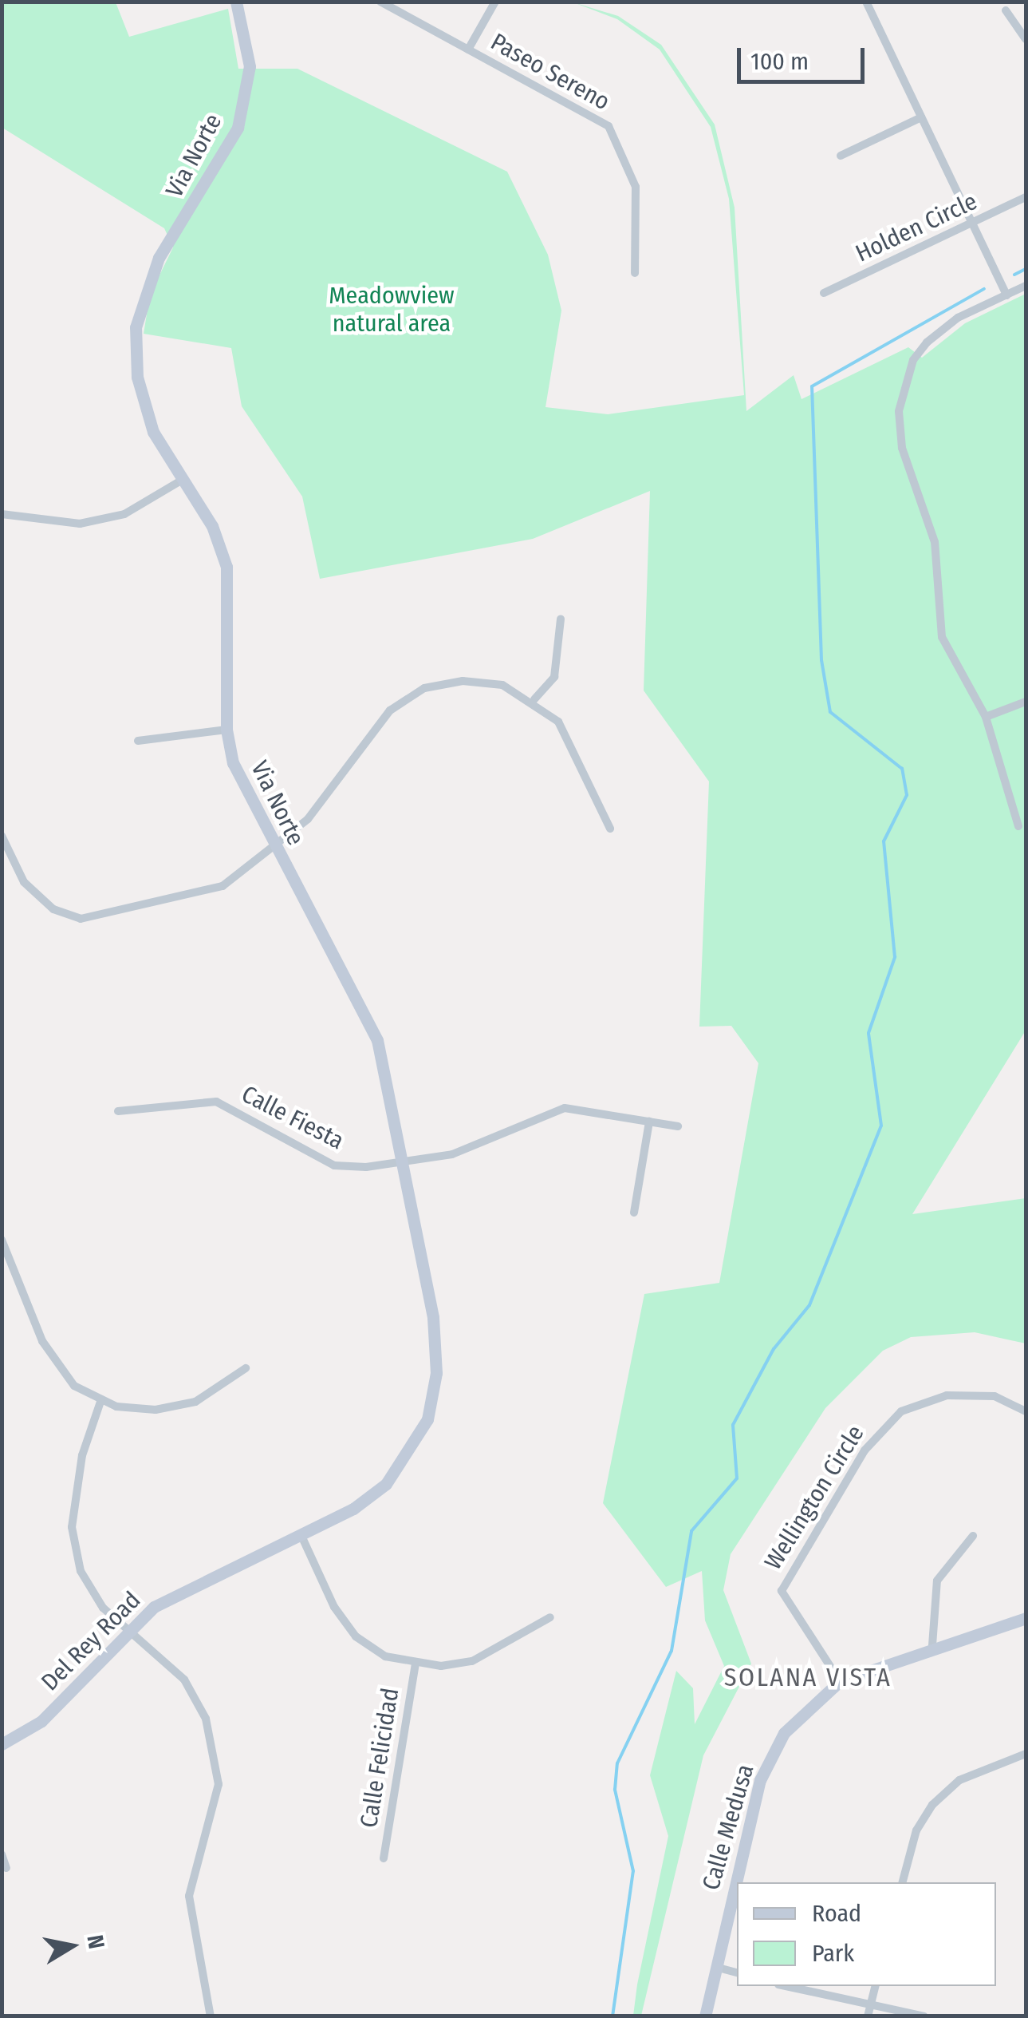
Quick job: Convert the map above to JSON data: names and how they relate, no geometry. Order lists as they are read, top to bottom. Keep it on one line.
{"streets":{"street":["Paseo Sereno","Via Norte","Holden Circle","Calle Fiesta","Wellington Circle","Del Rey Road","Calle Felicidad","Calle Medusa"]},"crossings":[["Via Norte","Calle Fiesta"],["Via Norte","Del Rey Road"],["Wellington Circle","Calle Medusa"]],"districts":["SOLANA VISTA"],"parks":["Meadowview natural area"],"legend":["Road","Park"],"scale_bar":"100 m","north":"right"}
